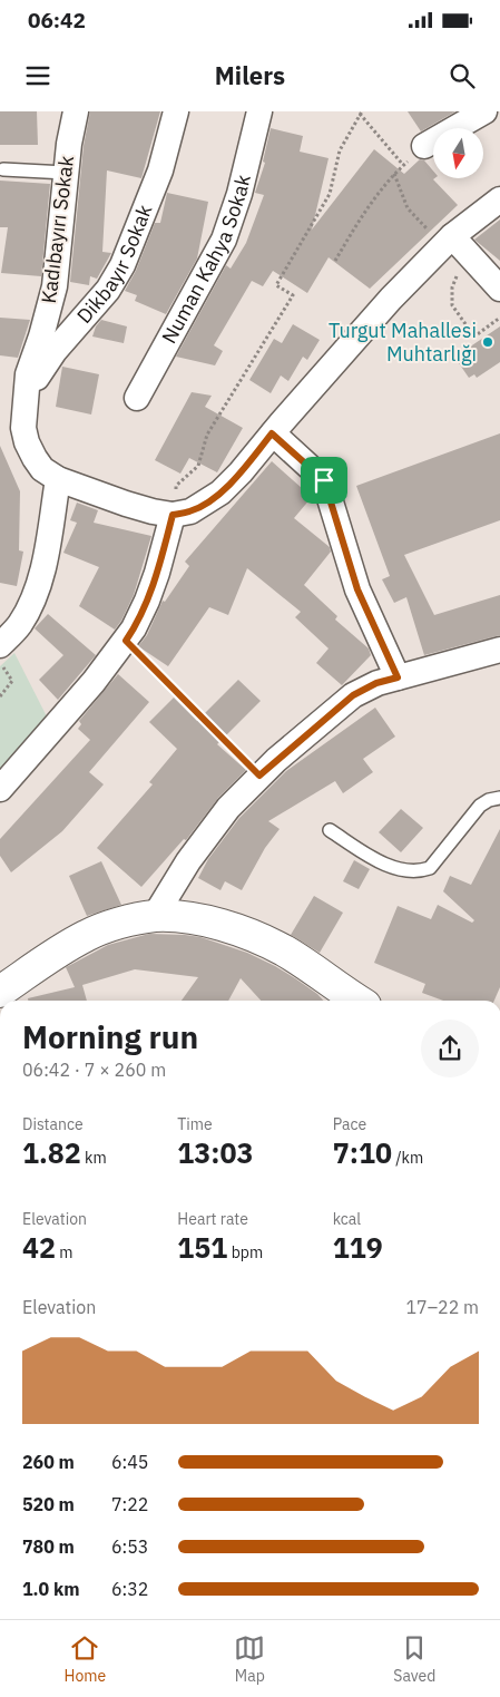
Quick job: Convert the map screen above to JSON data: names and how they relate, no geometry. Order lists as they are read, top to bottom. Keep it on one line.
{"streets":{"street":["Kadıbayırı Sokak","Numan Kahya Sokak","Dikbayır Sokak"]},"crossings":[["Kadıbayırı Sokak","Dikbayır Sokak"]],"places":["Turgut Mahallesi Muhtarlığı"],"north":"bottom","page":{"status":"06:42","header":"Milers","heading":["Morning run","06:42 · 7 × 260 m"],"stats":[["Distance","1.82 km"],["Time","13:03"],["Pace","7:10 /km"],["Elevation","42 m"],["Heart rate","151 bpm"],["kcal","119"]],"chart":["Elevation","17–22 m"],"list":[{"name":"260 m","note":"6:45"},{"name":"520 m","note":"7:22"},{"name":"780 m","note":"6:53"},{"name":"1.0 km","note":"6:32"}],"tabs":["Home","Map","Saved"]}}
